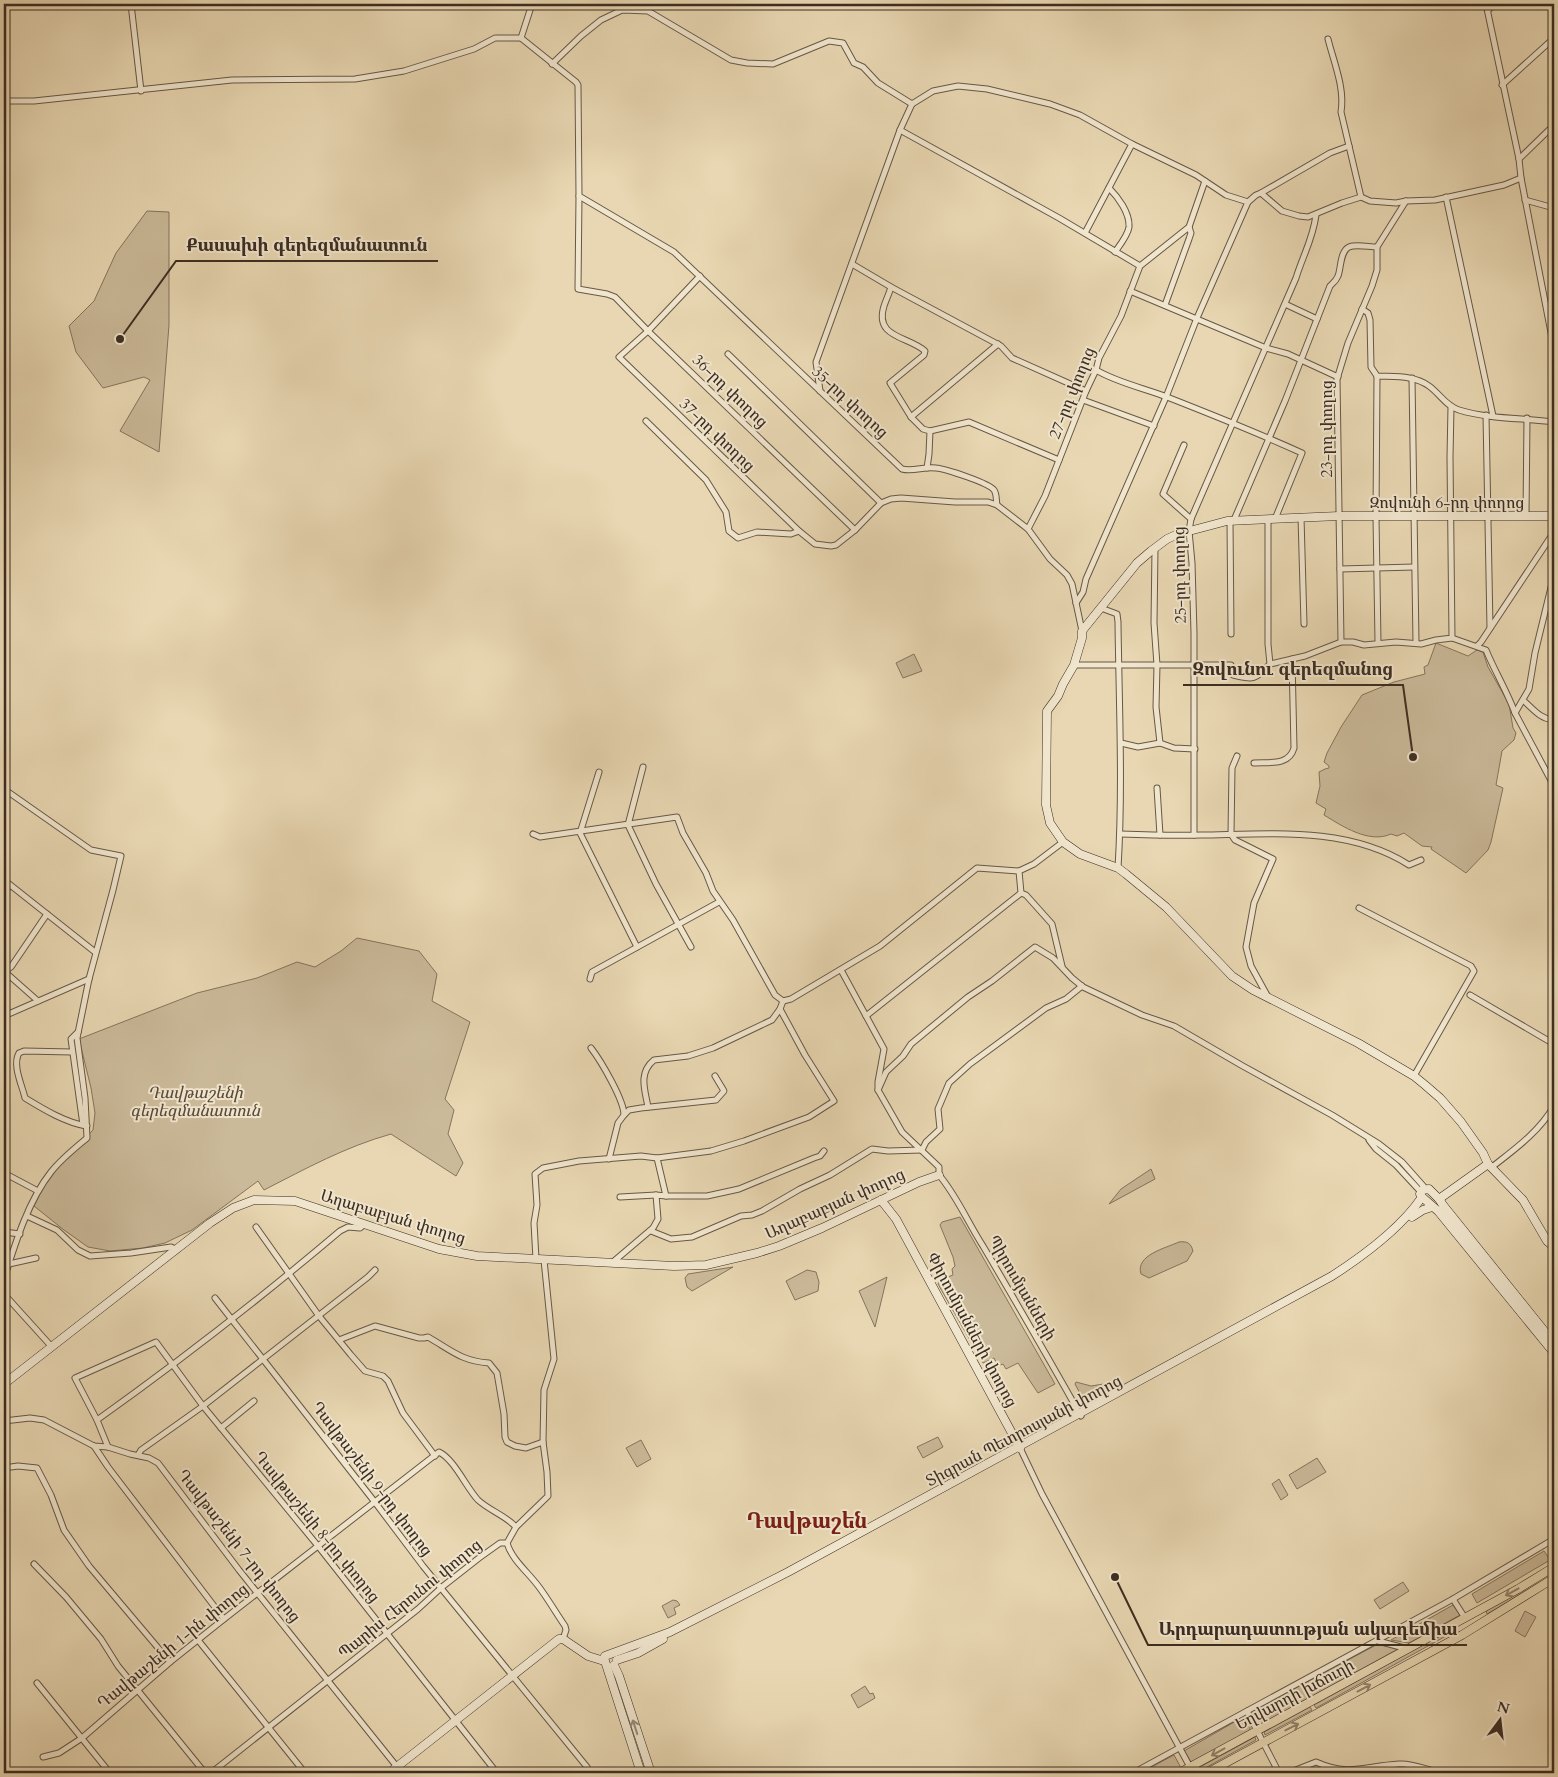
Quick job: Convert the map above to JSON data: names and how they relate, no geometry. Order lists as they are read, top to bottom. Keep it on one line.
{"streets":{"main road":["Եղվարդի խճուղի"],"street":["36-րդ փողոց","27-րդ փողոց","35-րդ փողոց","23-րդ փողոց","37-րդ փողոց","Զովունի 6-րդ փողոց","25-րդ փողոց","Աղաբաբյան փողոց","Պիրումյանների","Փիրումյանների փողոց","Տիգրան Պետրոսյանի փողոց","Դավթաշենի 9-րդ փողոց","Դավթաշենի 8-րդ փողոց","Դավթաշենի 7-րդ փողոց","Պարիս Հերունու փողոց","Դավթաշենի 1-ին փողոց"]},"crossings":[["36-րդ փողոց","35-րդ փողոց"],["36-րդ փողոց","37-րդ փողոց"],["23-րդ փողոց","Զովունի 6-րդ փողոց"],["Զովունի 6-րդ փողոց","25-րդ փողոց"],["Աղաբաբյան փողոց","Պիրումյանների"],["Աղաբաբյան փողոց","Փիրումյանների փողոց"],["Աղաբաբյան փողոց","Պարիս Հերունու փողոց"],["Պիրումյանների","Տիգրան Պետրոսյանի փողոց"],["Փիրումյանների փողոց","Տիգրան Պետրոսյանի փողոց"],["Փիրումյանների փողոց","Եղվարդի խճուղի"],["Դավթաշենի 9-րդ փողոց","Պարիս Հերունու փողոց"],["Դավթաշենի 9-րդ փողոց","Դավթաշենի 1-ին փողոց"],["Դավթաշենի 8-րդ փողոց","Պարիս Հերունու փողոց"],["Դավթաշենի 8-րդ փողոց","Դավթաշենի 1-ին փողոց"],["Դավթաշենի 7-րդ փողոց","Պարիս Հերունու փողոց"],["Դավթաշենի 7-րդ փողոց","Դավթաշենի 1-ին փողոց"]],"districts":["Դավթաշեն"],"parks":["Դավթաշենի գերեզմանատուն"],"places":["Քասախի գերեզմանատուն","Զովունու գերեզմանոց","Արդարադատության ակադեմիա"],"north":"top"}
